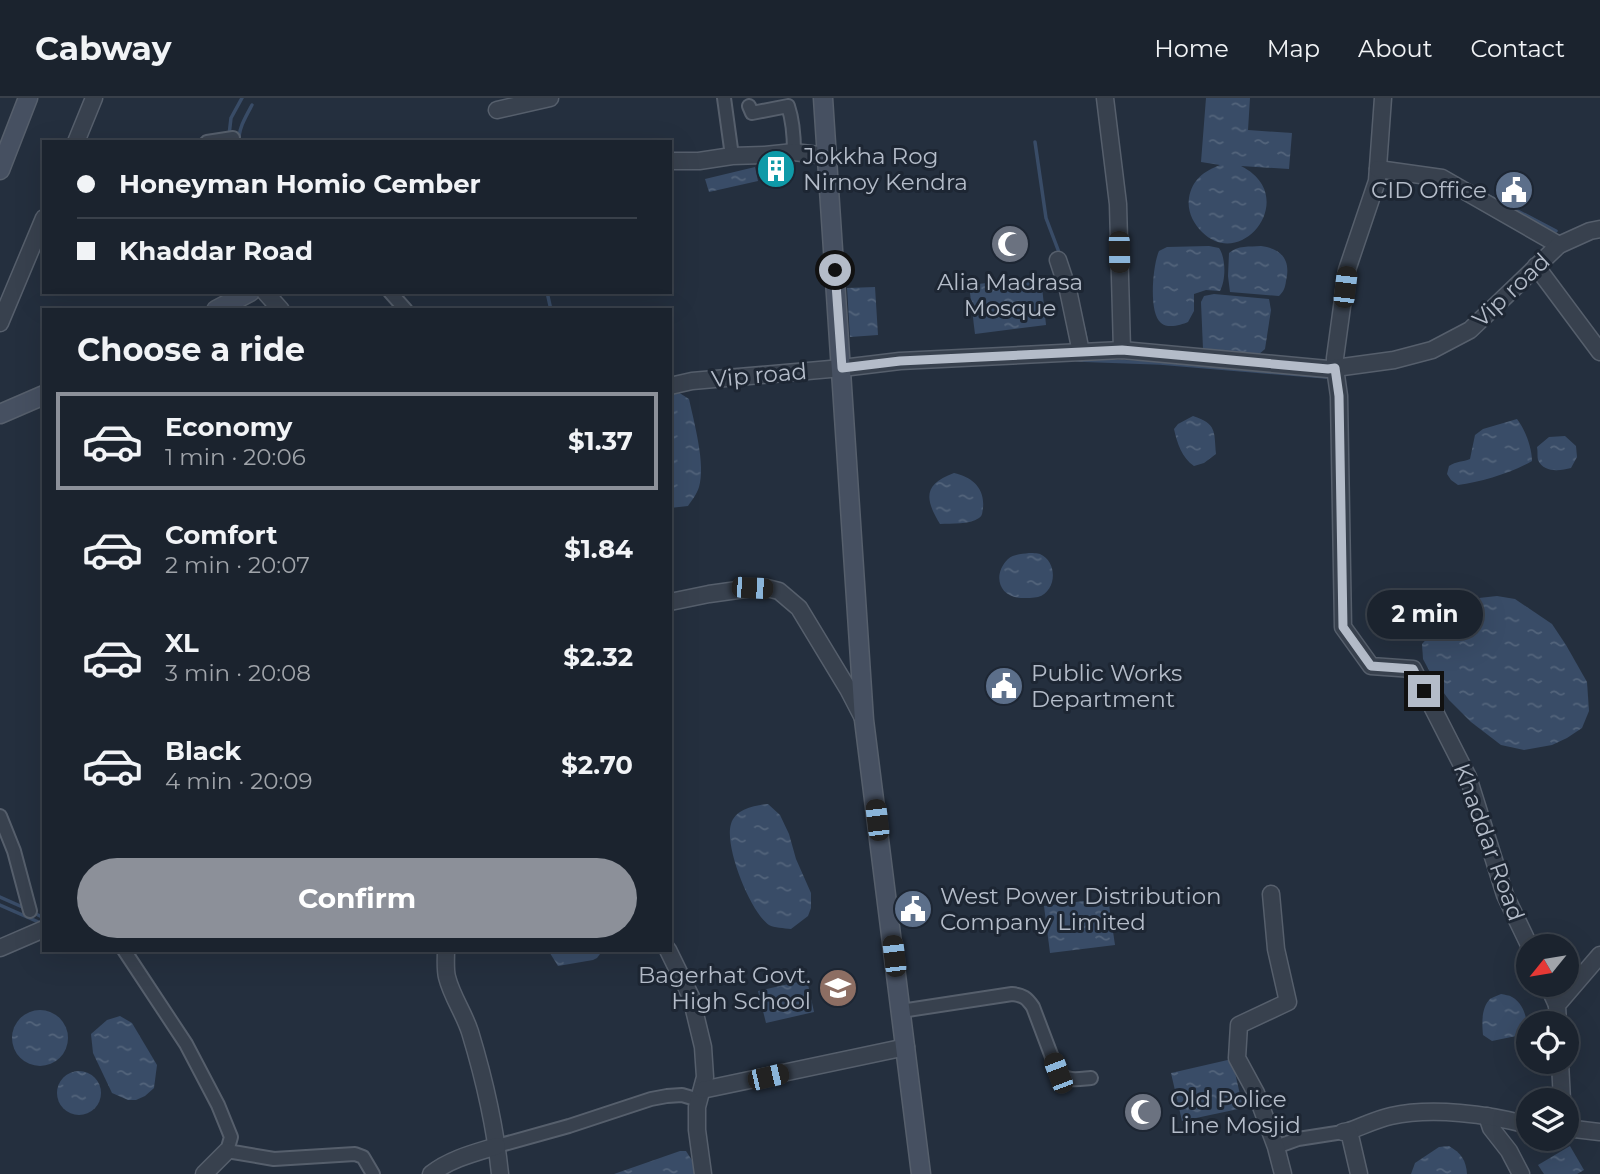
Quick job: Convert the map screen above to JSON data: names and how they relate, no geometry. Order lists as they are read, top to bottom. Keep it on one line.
{"streets":{"street":["Vip road","Khaddar Road"]},"crossings":[["Vip road","Khaddar Road"]],"places":{"building":["Jokkha Rog Nirnoy Kendra"],"public building":["CID Office","Public Works Department","West Power Distribution Company Limited"],"mosque":["Alia Madrasa Mosque","Old Police Line Mosjid"],"school or university":["Bagerhat Govt. High School"]},"north":"bottom left","page":{"header":"Cabway","nav":["Home","Map","About","Contact"],"banner":["Honeyman Homio Cember","Khaddar Road"],"heading":"Choose a ride","list":[{"name":"Economy","note":"1 min · 20:06","value":"$1.37"},{"name":"Comfort","note":"2 min · 20:07","value":"$1.84"},{"name":"XL","note":"3 min · 20:08","value":"$2.32"},{"name":"Black","note":"4 min · 20:09","value":"$2.70"}],"bubble":"2 min","buttons":"Confirm"}}
